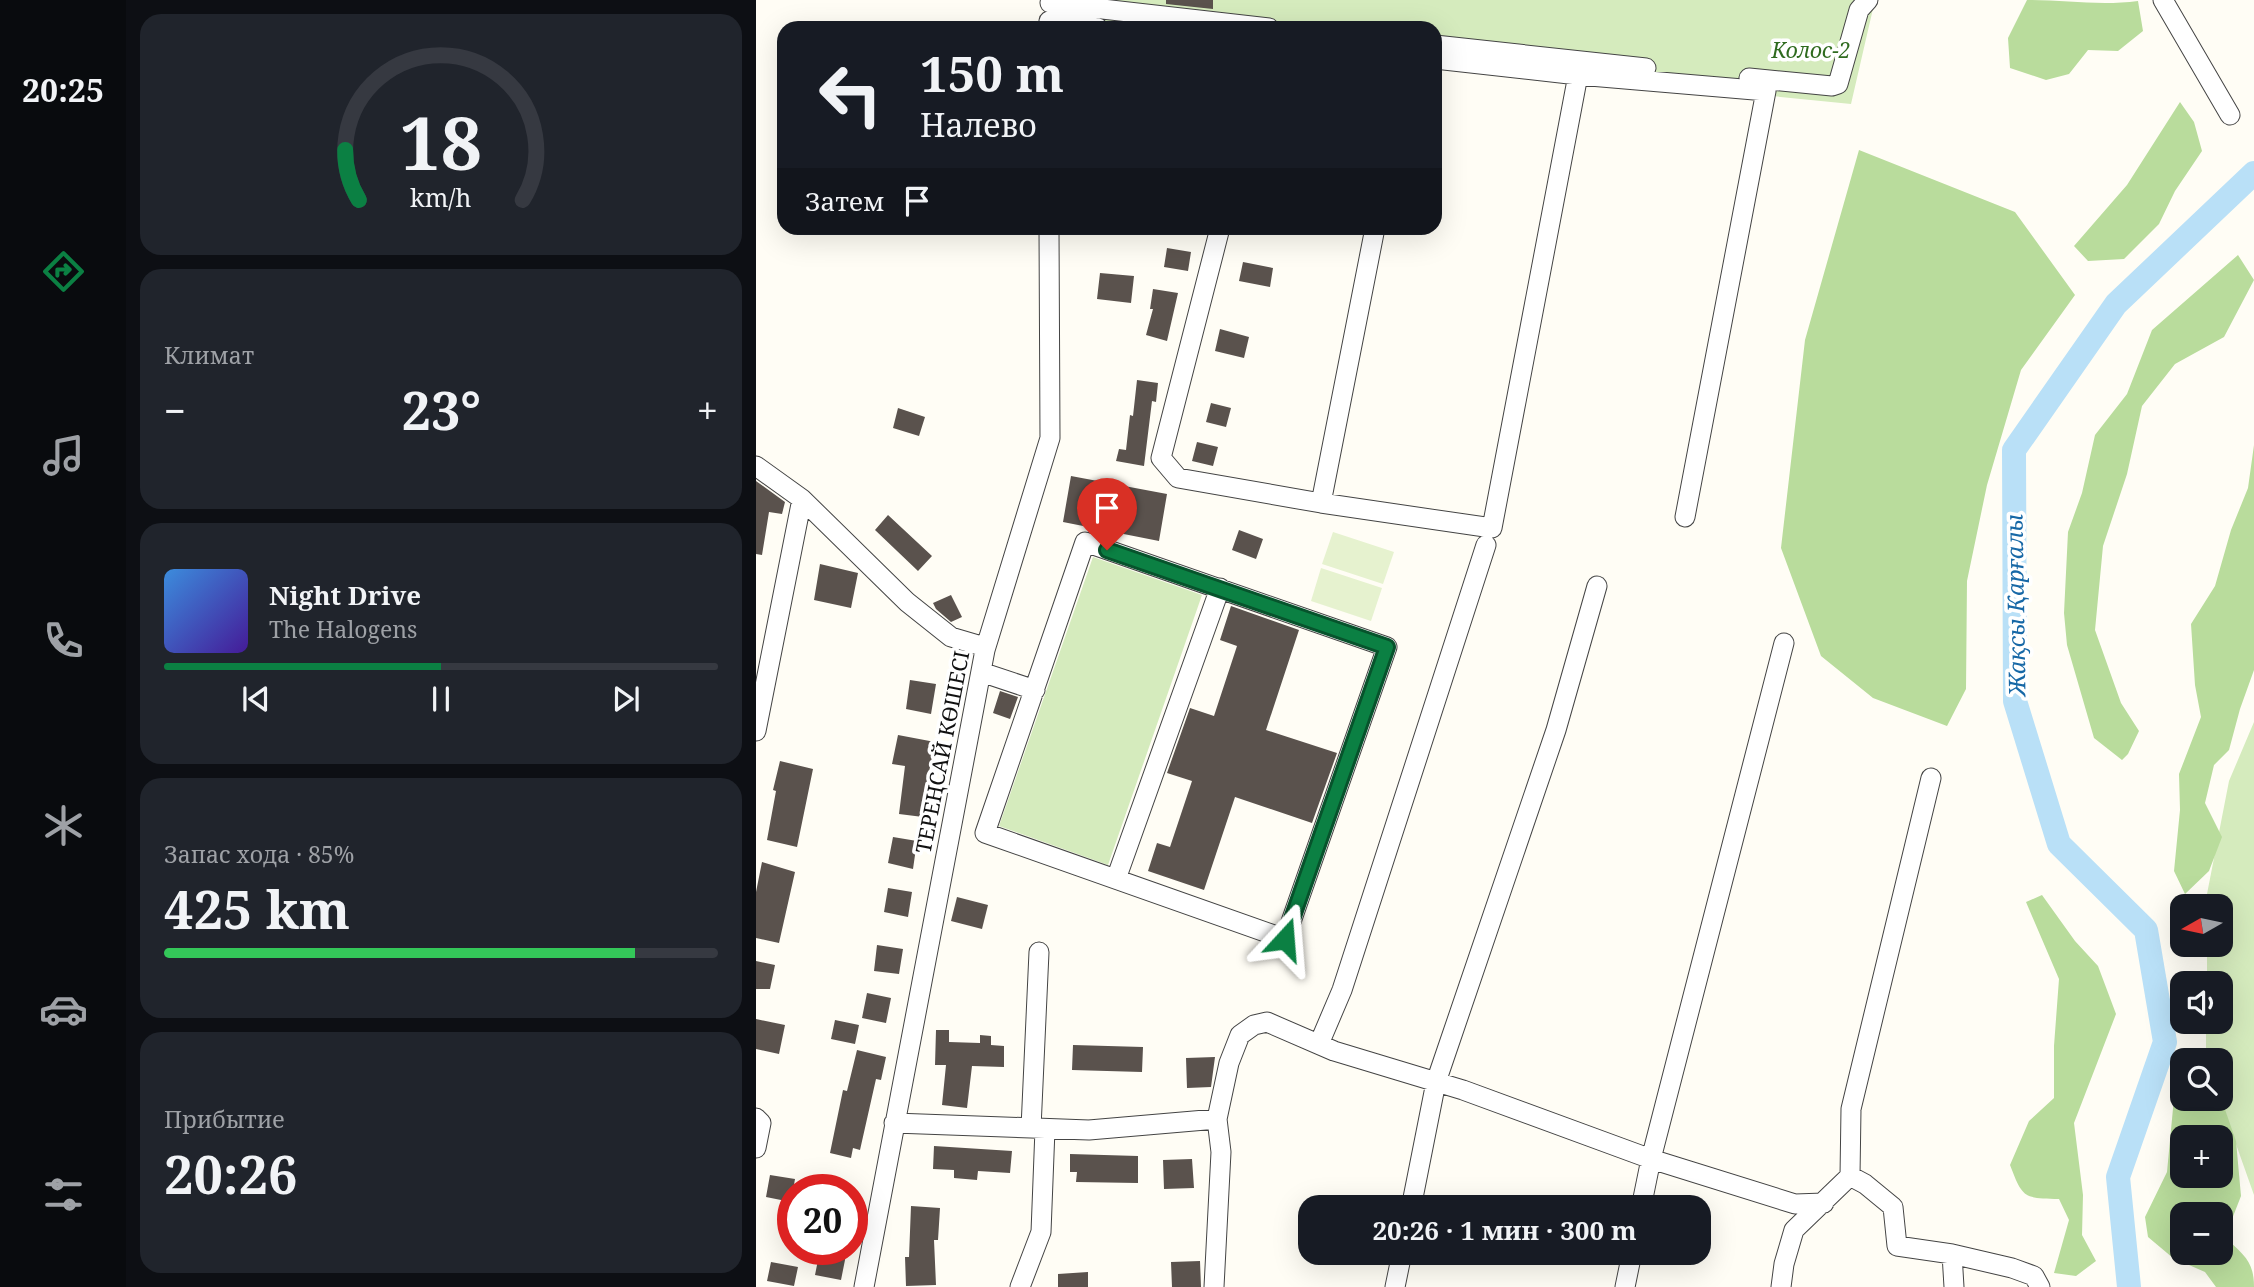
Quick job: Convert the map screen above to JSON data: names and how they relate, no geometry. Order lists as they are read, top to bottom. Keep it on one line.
{"streets":{"street":["ТЕРЕҢСАЙ КӨШЕСІ"]},"water":["Жақсы Қарғалы"],"parks":["Колос-2"],"north":"left","page":{"tabs":"20:25","turn":["150 m","Налево"],"then":"Затем","tile":["Климат",["Запас хода · 85%","425 km"],["Прибытие","20:26"]],"heat":["−","23°","+"],"song":["Night Drive","The Halogens"],"map_buttons":["+","−"],"limit":"20","trip":"20:26 · 1 мин · 300 m","gauge":["18","km/h"]}}
